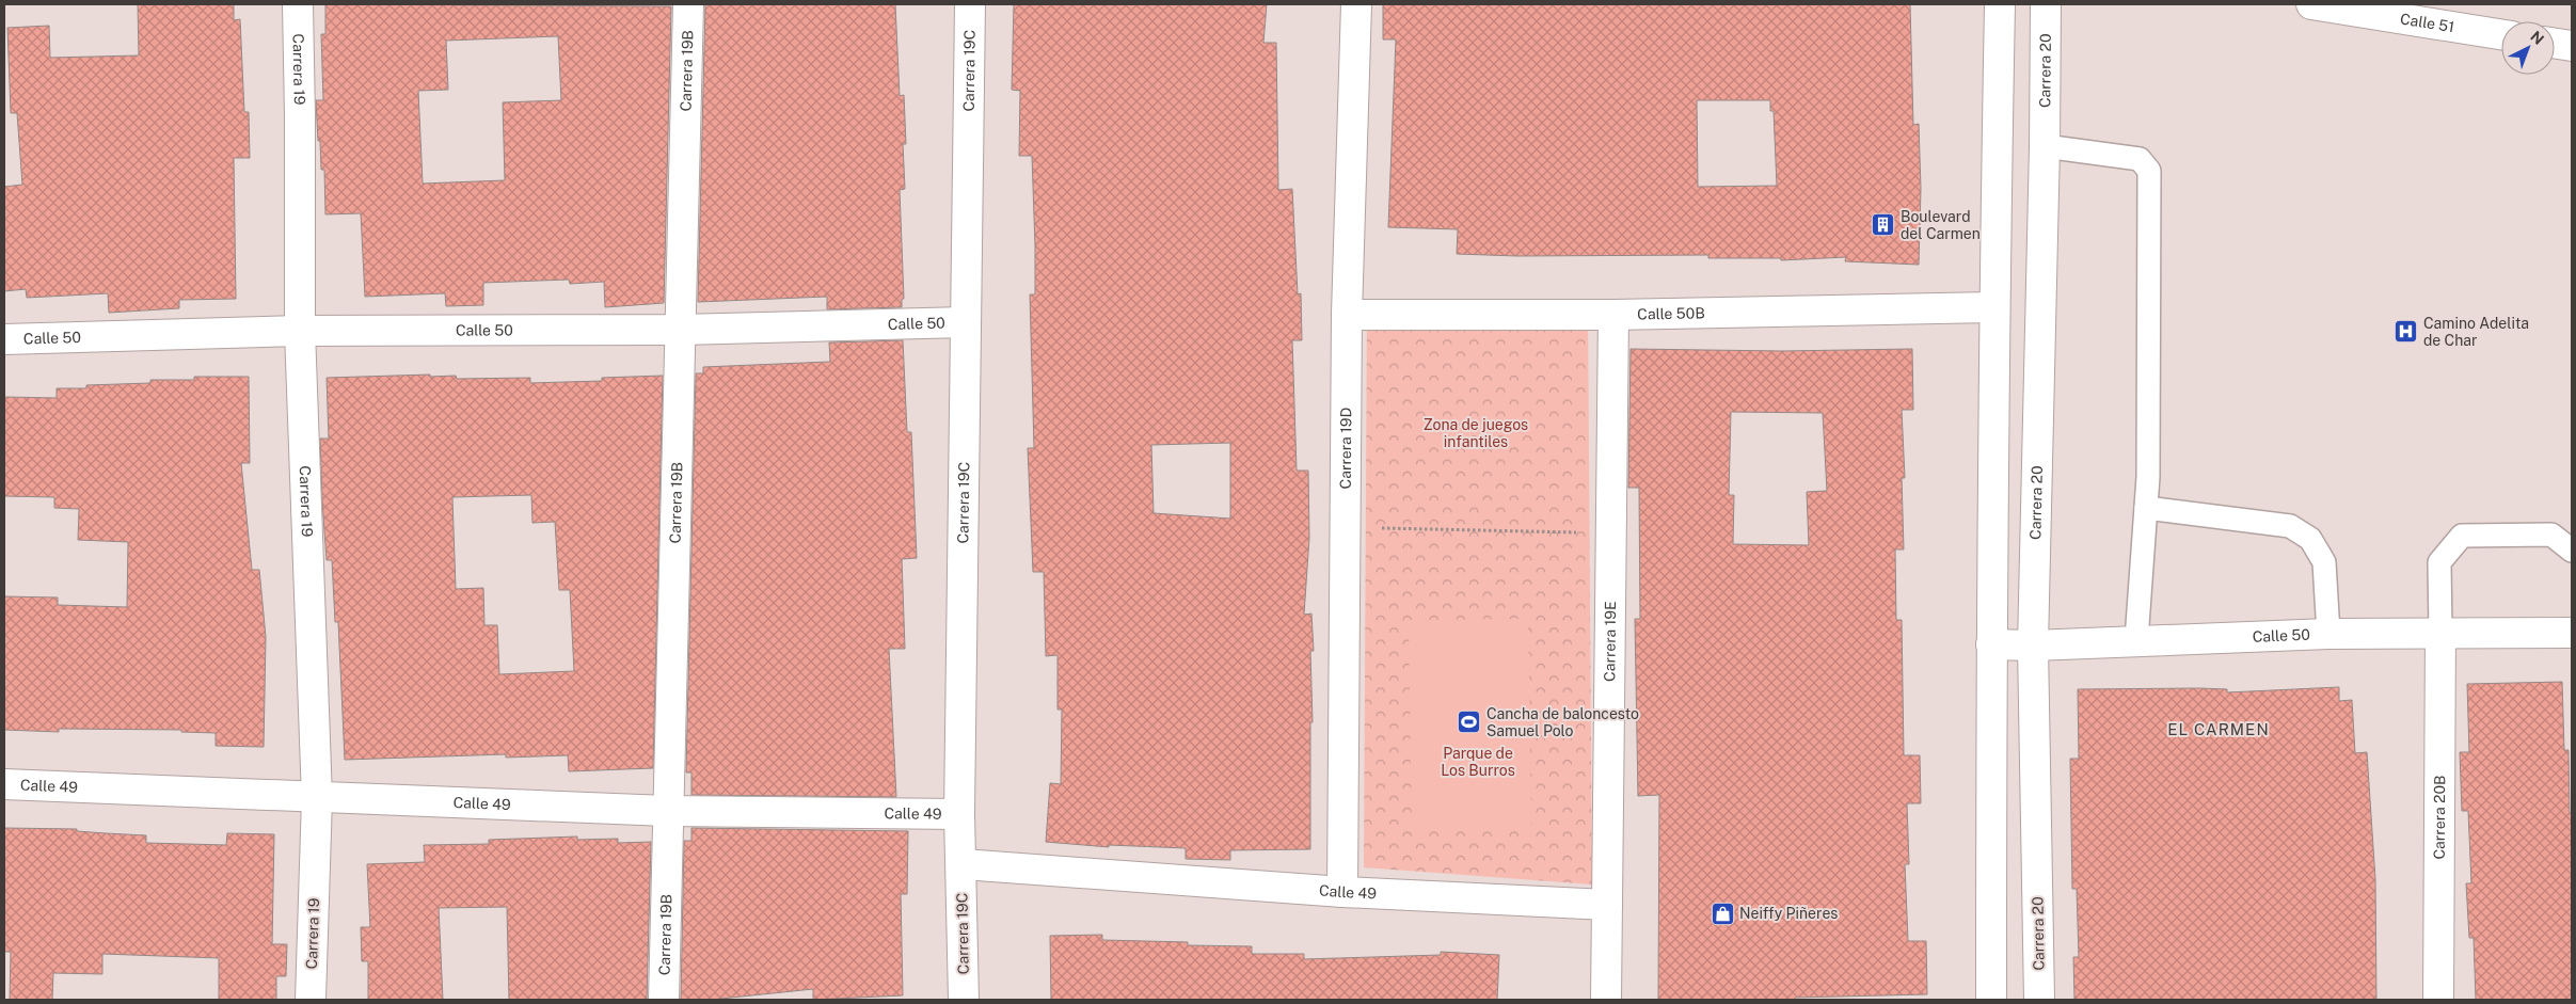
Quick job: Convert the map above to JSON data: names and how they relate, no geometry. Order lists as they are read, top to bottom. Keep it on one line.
{"streets":{"street":["Calle 51","Carrera 19","Carrera 19B","Carrera 19C","Carrera 20","Calle 50B","Calle 50","Carrera 19D","Carrera 19E","Calle 49","Carrera 20B"]},"crossings":[["Carrera 19","Calle 50"],["Carrera 19","Calle 49"],["Carrera 19B","Calle 50"],["Carrera 19B","Calle 49"],["Carrera 19C","Calle 50"],["Carrera 19C","Calle 49"],["Carrera 20","Calle 50"],["Calle 50B","Carrera 19D"],["Calle 50B","Carrera 19E"],["Calle 50","Carrera 20B"],["Carrera 19D","Calle 49"],["Carrera 19E","Calle 49"]],"districts":["EL CARMEN"],"parks":["Zona de juegos infantiles","Parque de Los Burros"],"places":{"building":["Boulevard del Carmen"],"hospital":["Camino Adelita de Char"],"sports":["Cancha de baloncesto Samuel Polo"],"shop":["Neiffy Piñeres"]},"north":"top right"}
